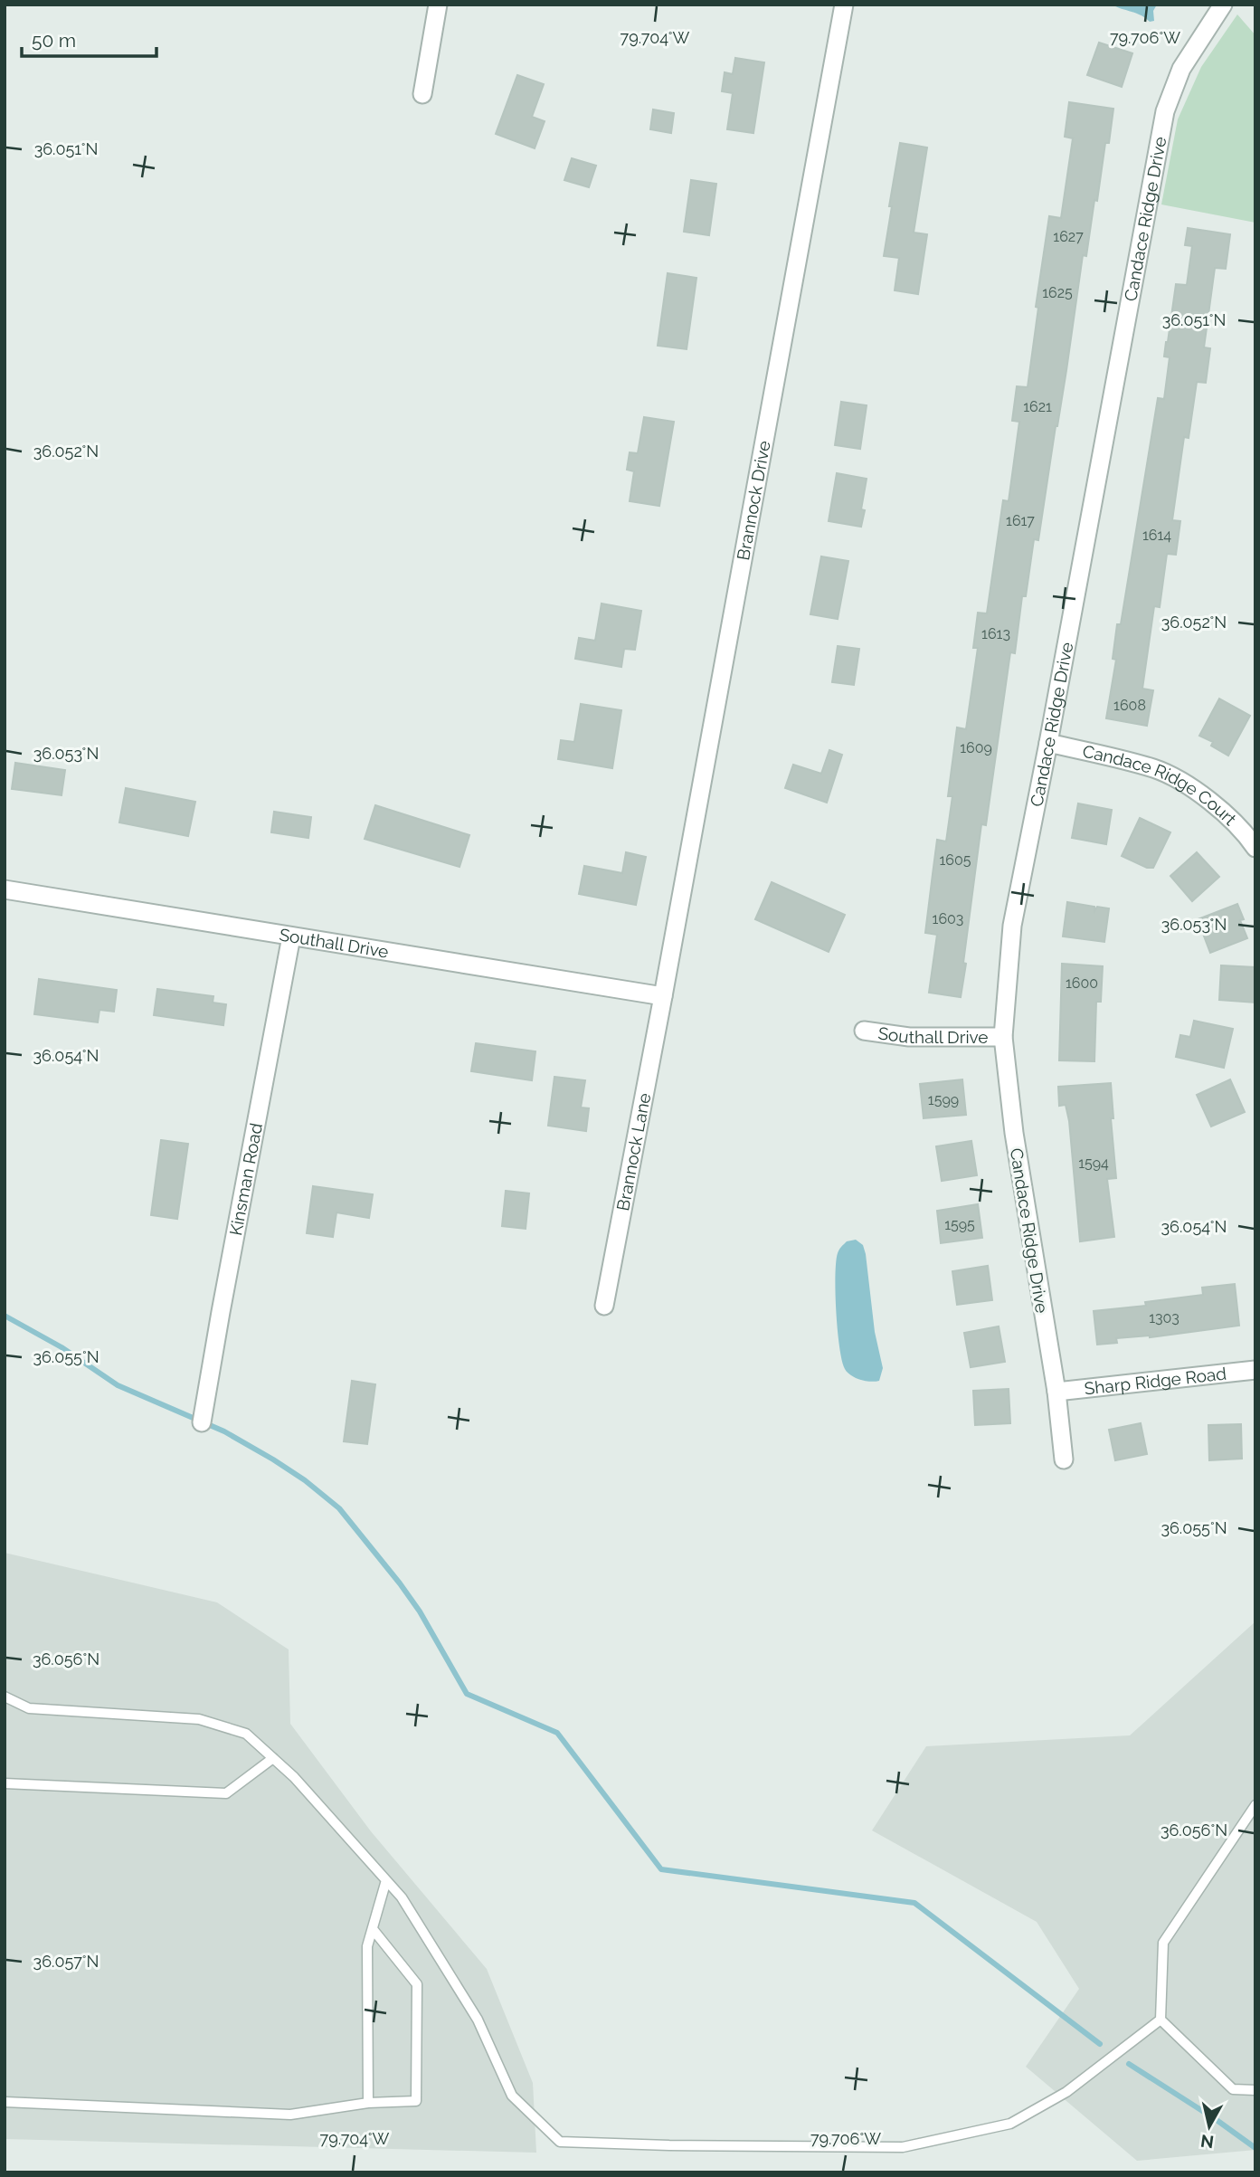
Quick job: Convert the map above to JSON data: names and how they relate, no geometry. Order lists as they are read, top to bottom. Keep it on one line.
{"streets":{"street":["Candace Ridge Drive","Brannock Drive","Candace Ridge Court","Southall Drive","Brannock Lane","Kinsman Road","Sharp Ridge Road"]},"crossings":[["Candace Ridge Drive","Candace Ridge Court"],["Candace Ridge Drive","Southall Drive"],["Candace Ridge Drive","Sharp Ridge Road"],["Brannock Drive","Southall Drive"],["Brannock Drive","Brannock Lane"],["Southall Drive","Brannock Lane"],["Southall Drive","Kinsman Road"]],"house_numbers":["1627","1625","1621","1617","1614","1613","1608","1609","1605","1603","1600","1599","1594","1595","1303"],"scale_bar":"50 m","north":"bottom","coordinates":["79.704°W","79.706°W","36.051°N","36.052°N","36.053°N","36.054°N","36.055°N","36.056°N","36.057°N"]}
